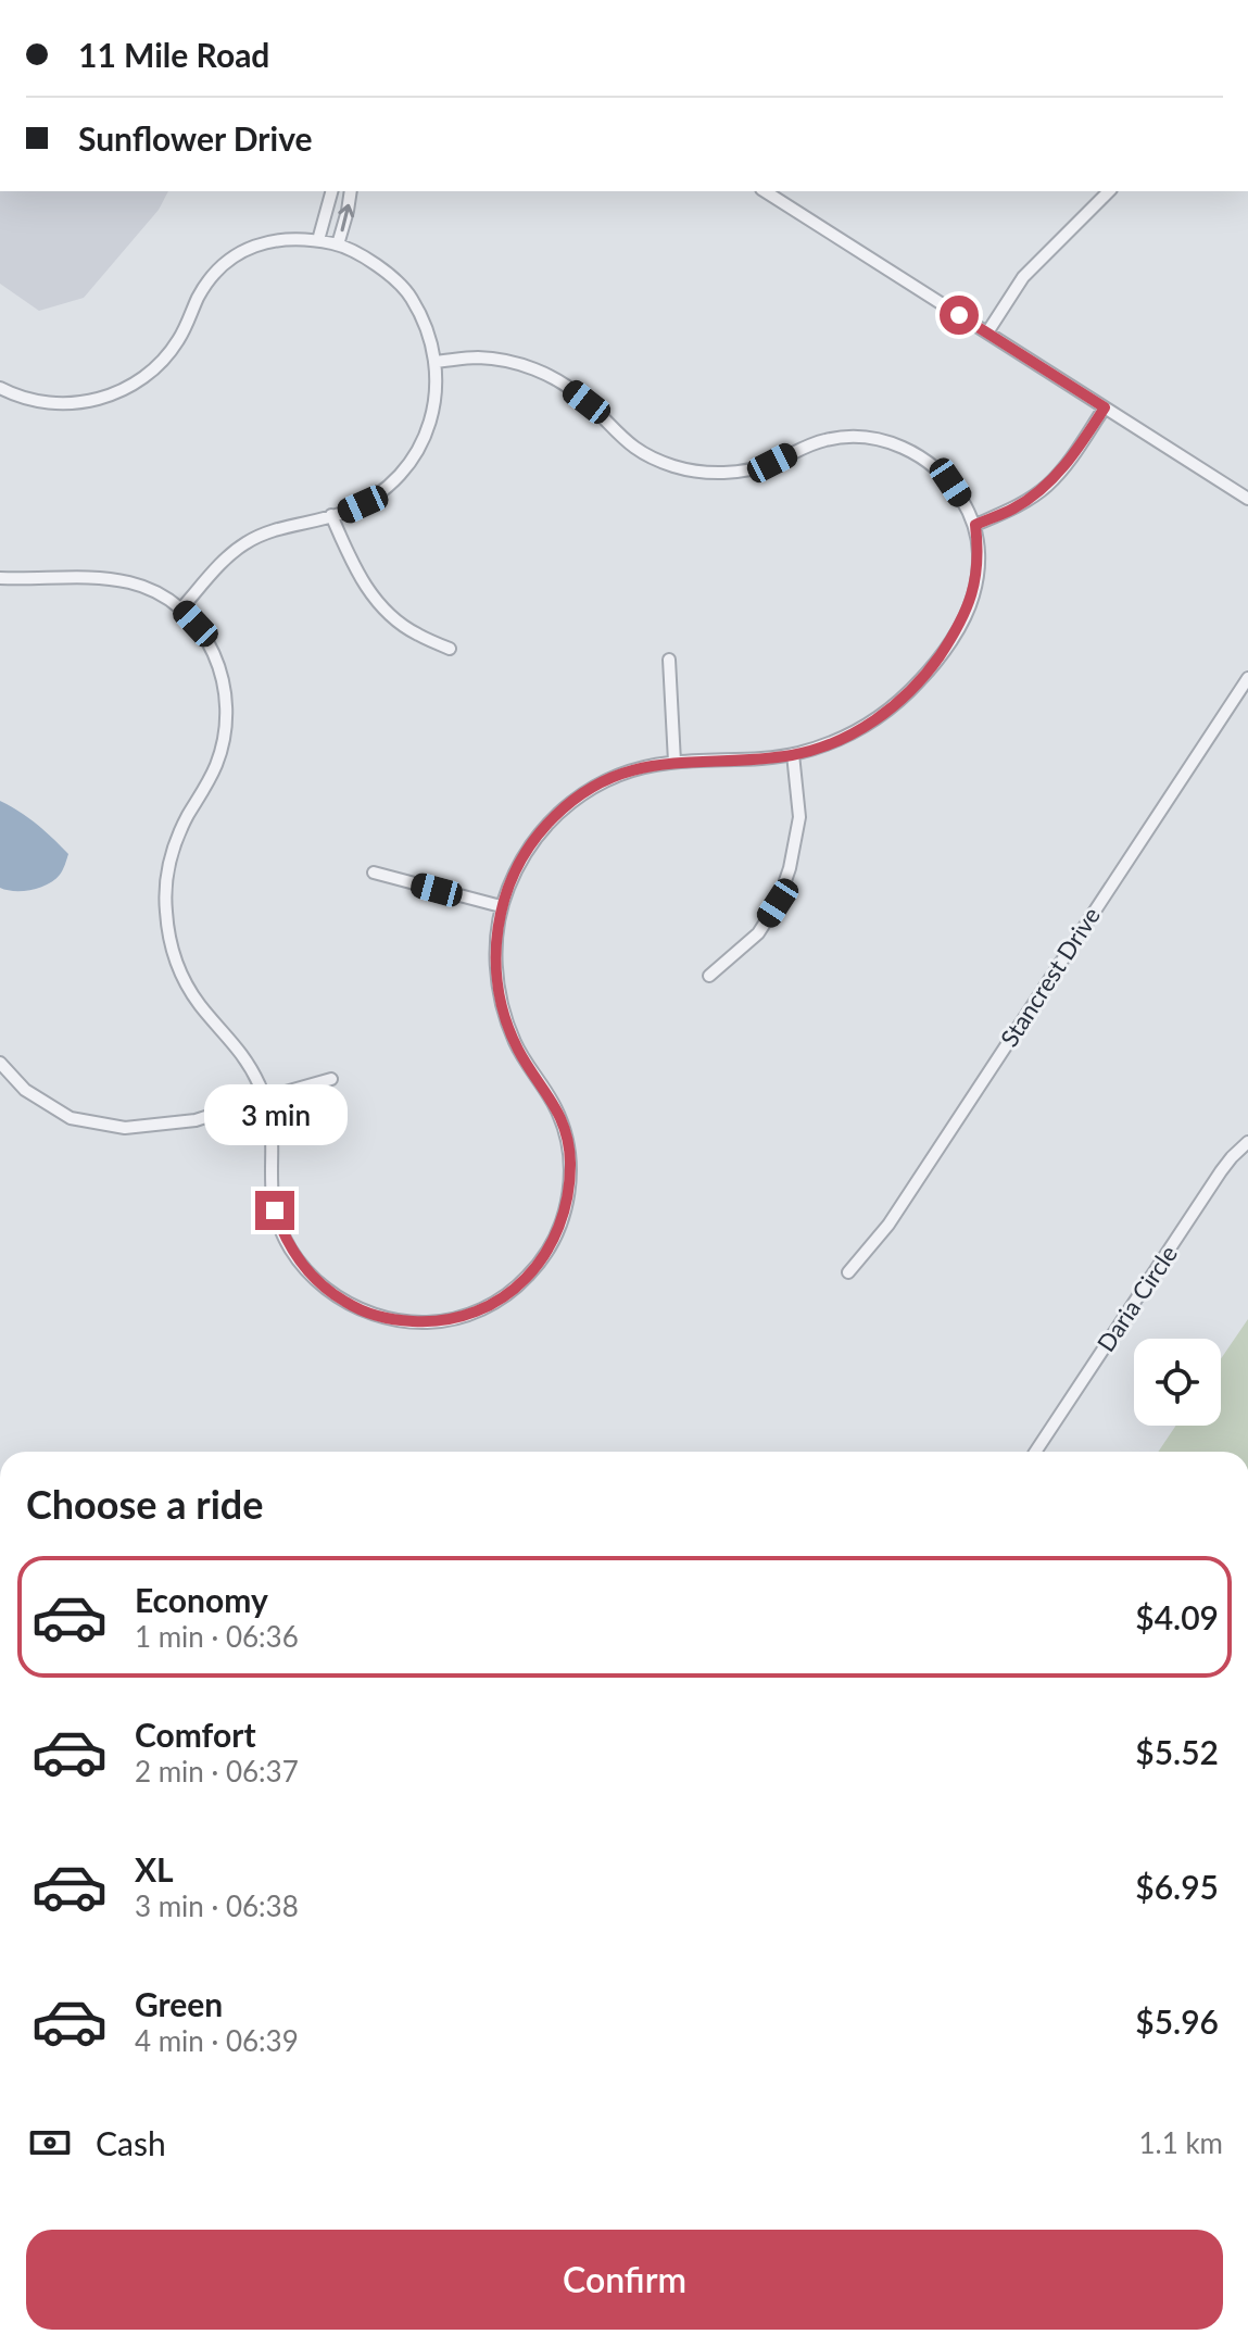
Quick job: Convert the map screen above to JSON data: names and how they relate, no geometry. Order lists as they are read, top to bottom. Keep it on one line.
{"streets":{"street":["Stancrest Drive","Daria Circle"]},"page":{"banner":["11 Mile Road","Sunflower Drive"],"bubble":"3 min","heading":"Choose a ride","list":[{"name":"Economy","note":"1 min · 06:36","value":"$4.09"},{"name":"Comfort","note":"2 min · 06:37","value":"$5.52"},{"name":"XL","note":"3 min · 06:38","value":"$6.95"},{"name":"Green","note":"4 min · 06:39","value":"$5.96"}],"pay":["Cash","1.1 km"],"buttons":"Confirm"}}
